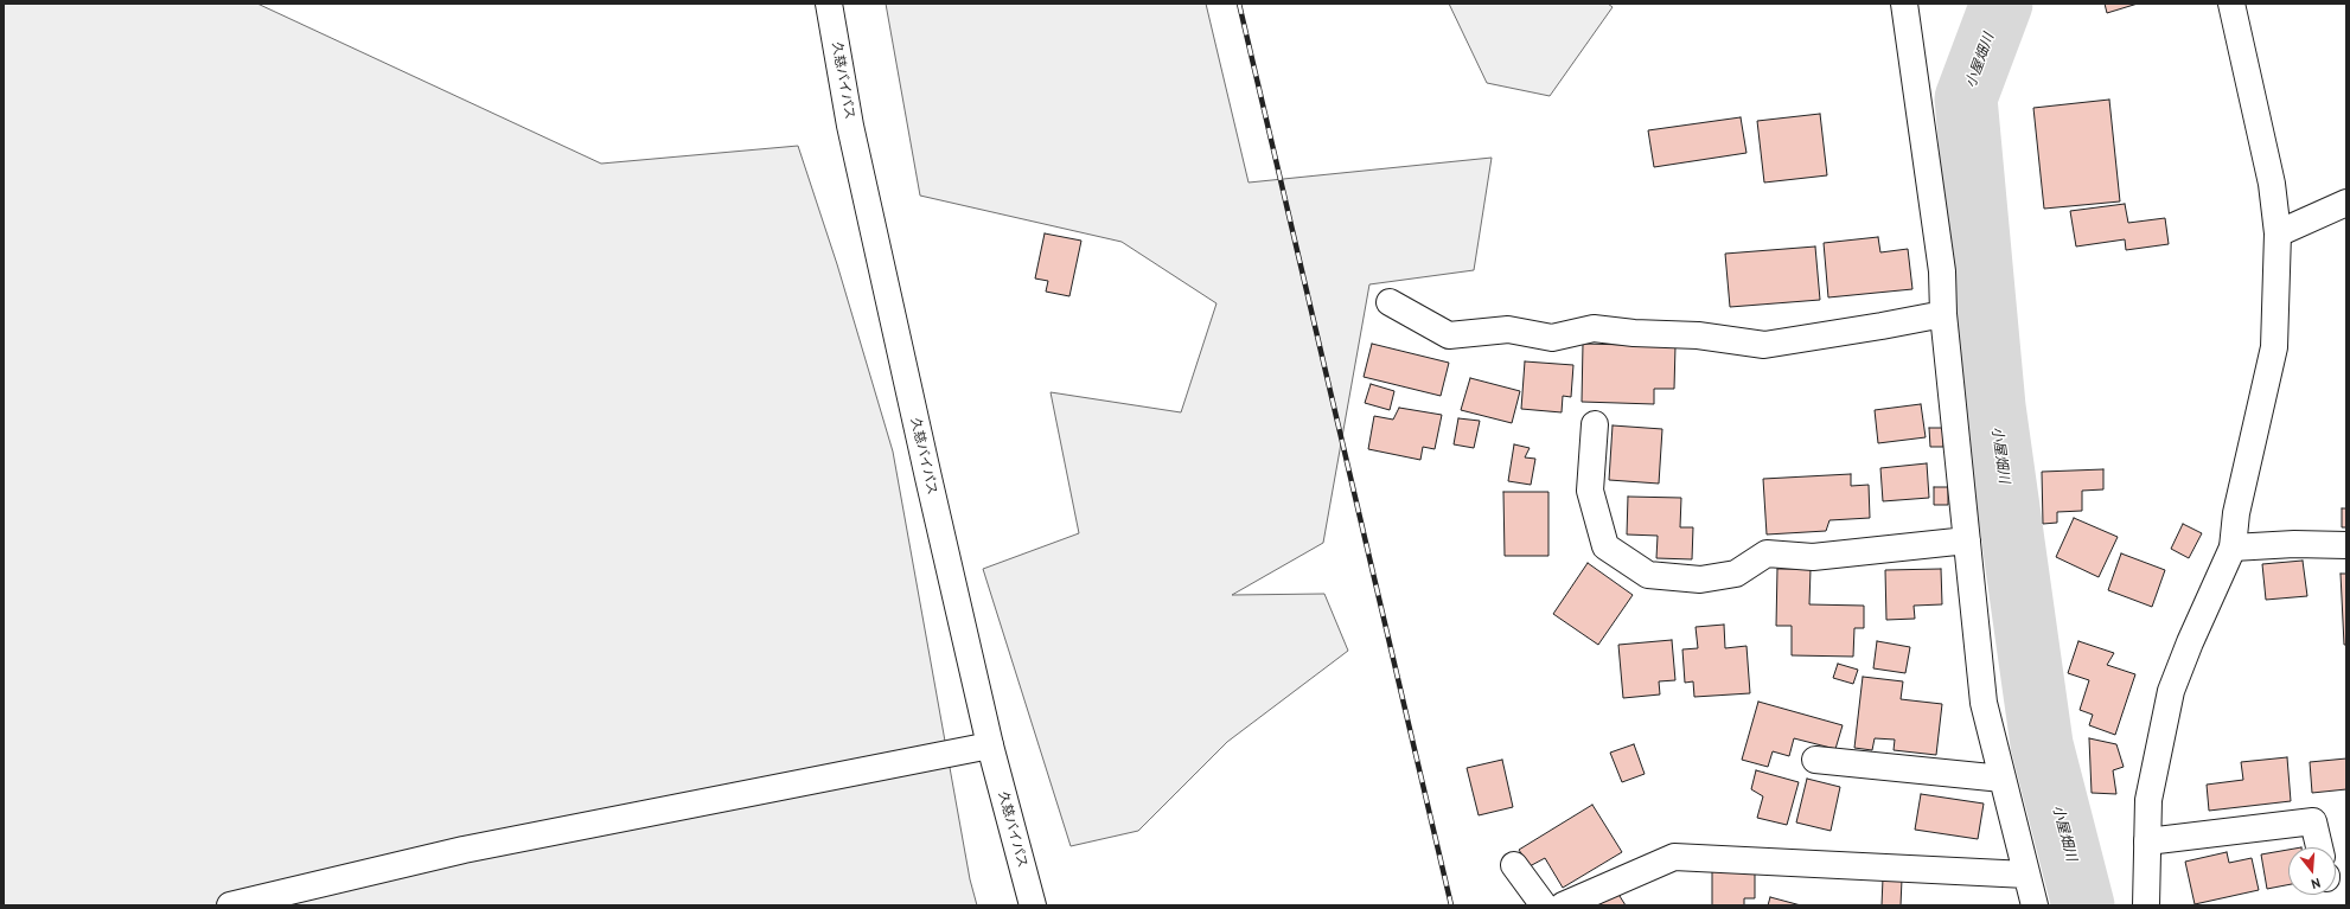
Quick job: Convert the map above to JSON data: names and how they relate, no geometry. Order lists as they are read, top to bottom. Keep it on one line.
{"streets":{"main road":["久慈バイパス"]},"water":["小屋畑川"],"north":"bottom"}
